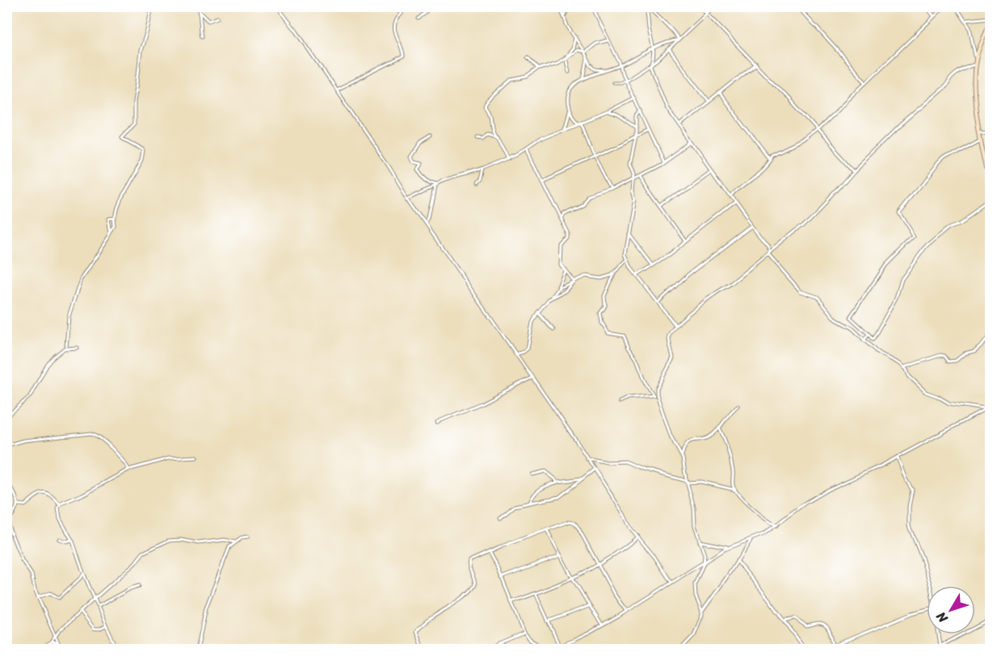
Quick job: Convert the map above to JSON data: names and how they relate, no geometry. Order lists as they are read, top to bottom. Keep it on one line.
{"north":"bottom left"}
